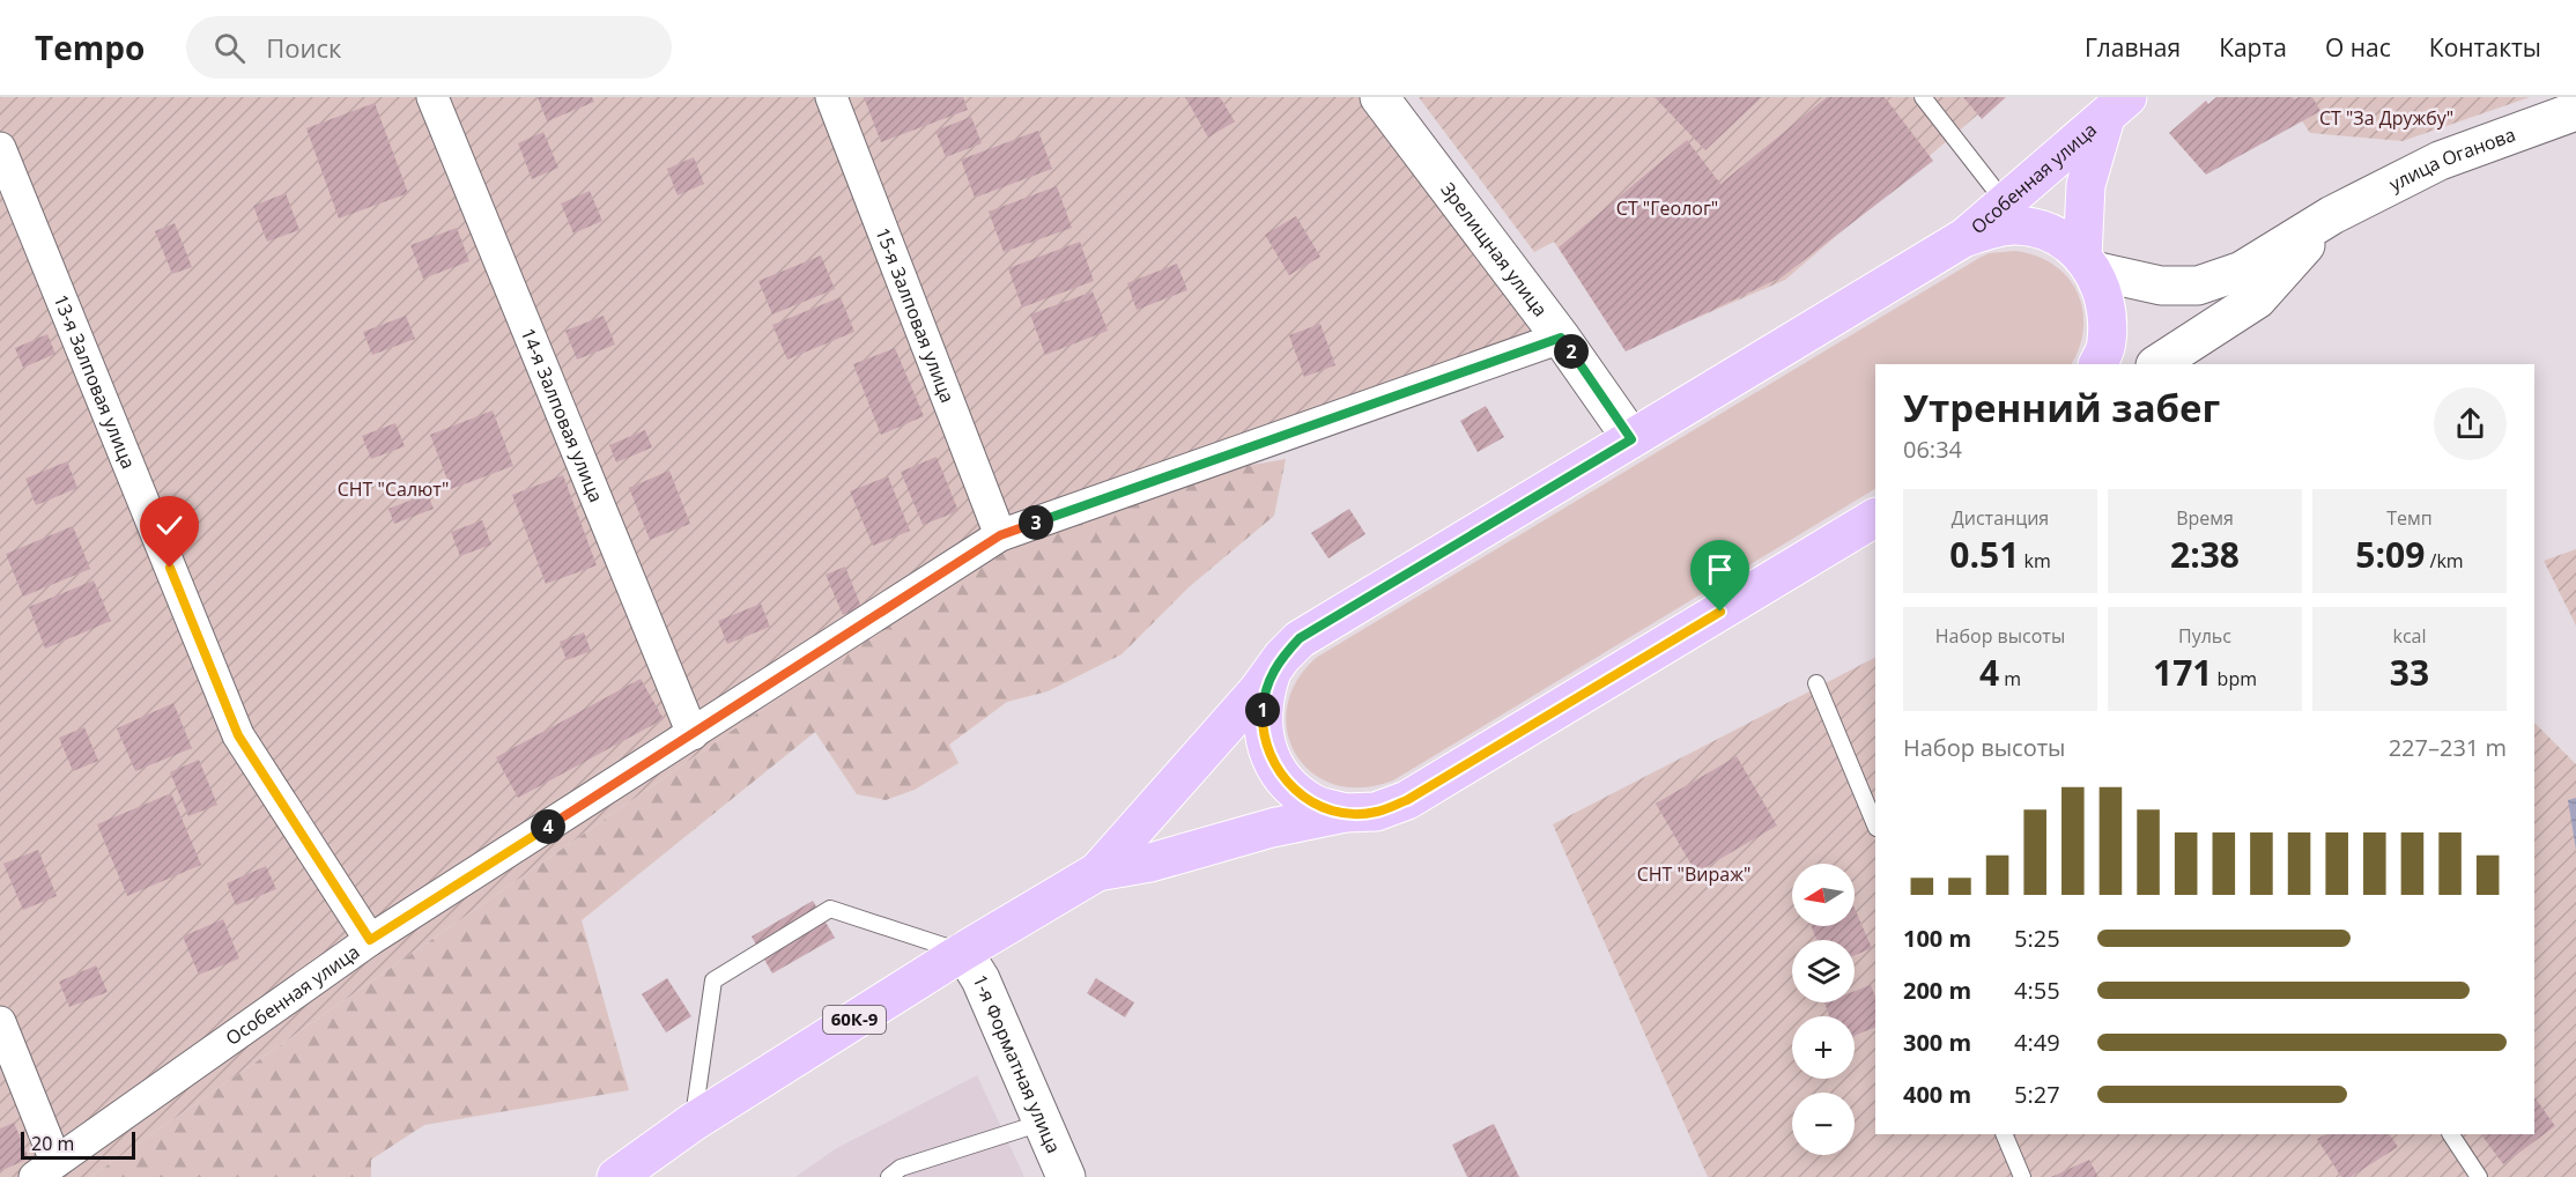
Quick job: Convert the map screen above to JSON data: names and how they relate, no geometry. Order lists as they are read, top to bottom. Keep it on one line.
{"streets":{"main road":["улица Оганова","Особенная улица","Зрелищная улица","60К-9","1-я Форматная улица"],"street":["15-я Залповая улица","13-я Залповая улица","14-я Залповая улица"]},"crossings":[["улица Оганова","Особенная улица"],["Особенная улица","Зрелищная улица"],["Особенная улица","15-я Залповая улица"],["Особенная улица","13-я Залповая улица"],["Особенная улица","14-я Залповая улица"],["60К-9","1-я Форматная улица"]],"parks":["СТ \"За Дружбу\"","СТ \"Геолог\"","СНТ \"Салют\"","СНТ \"Вираж\""],"scale_bar":"20 m","north":"left","page":{"header":"Tempo","search":"Поиск","nav":["Главная","Карта","О нас","Контакты"],"pins":["2","3","1","4"],"heading":["Утренний забег","06:34"],"stats":[["Дистанция","0.51 km"],["Время","2:38"],["Темп","5:09 /km"],["Набор высоты","4 m"],["Пульс","171 bpm"],["kcal","33"]],"chart":["Набор высоты","227–231 m"],"map_buttons":["+","−"],"list":[{"name":"100 m","note":"5:25"},{"name":"200 m","note":"4:55"},{"name":"300 m","note":"4:49"},{"name":"400 m","note":"5:27"}],"scale":"20 m"}}
